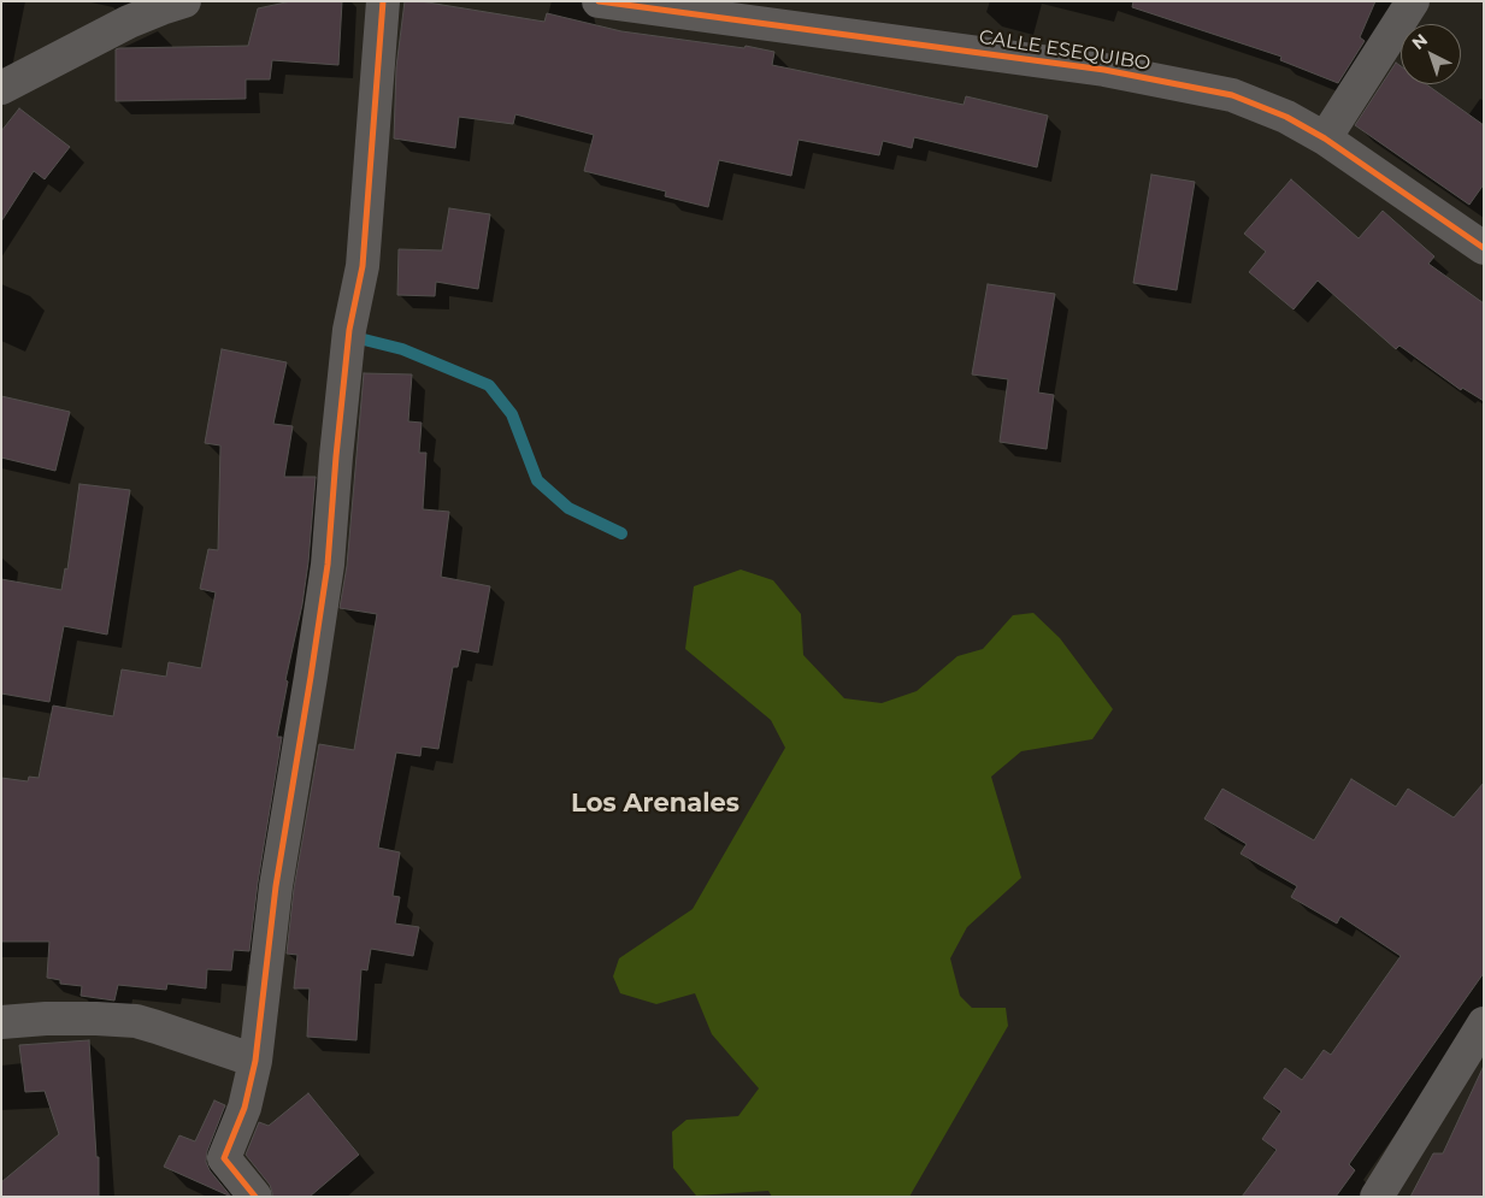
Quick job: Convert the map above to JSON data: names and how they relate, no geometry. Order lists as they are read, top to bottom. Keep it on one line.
{"streets":{"street":["CALLE ESEQUIBO"]},"districts":["Los Arenales"],"north":"top left"}
